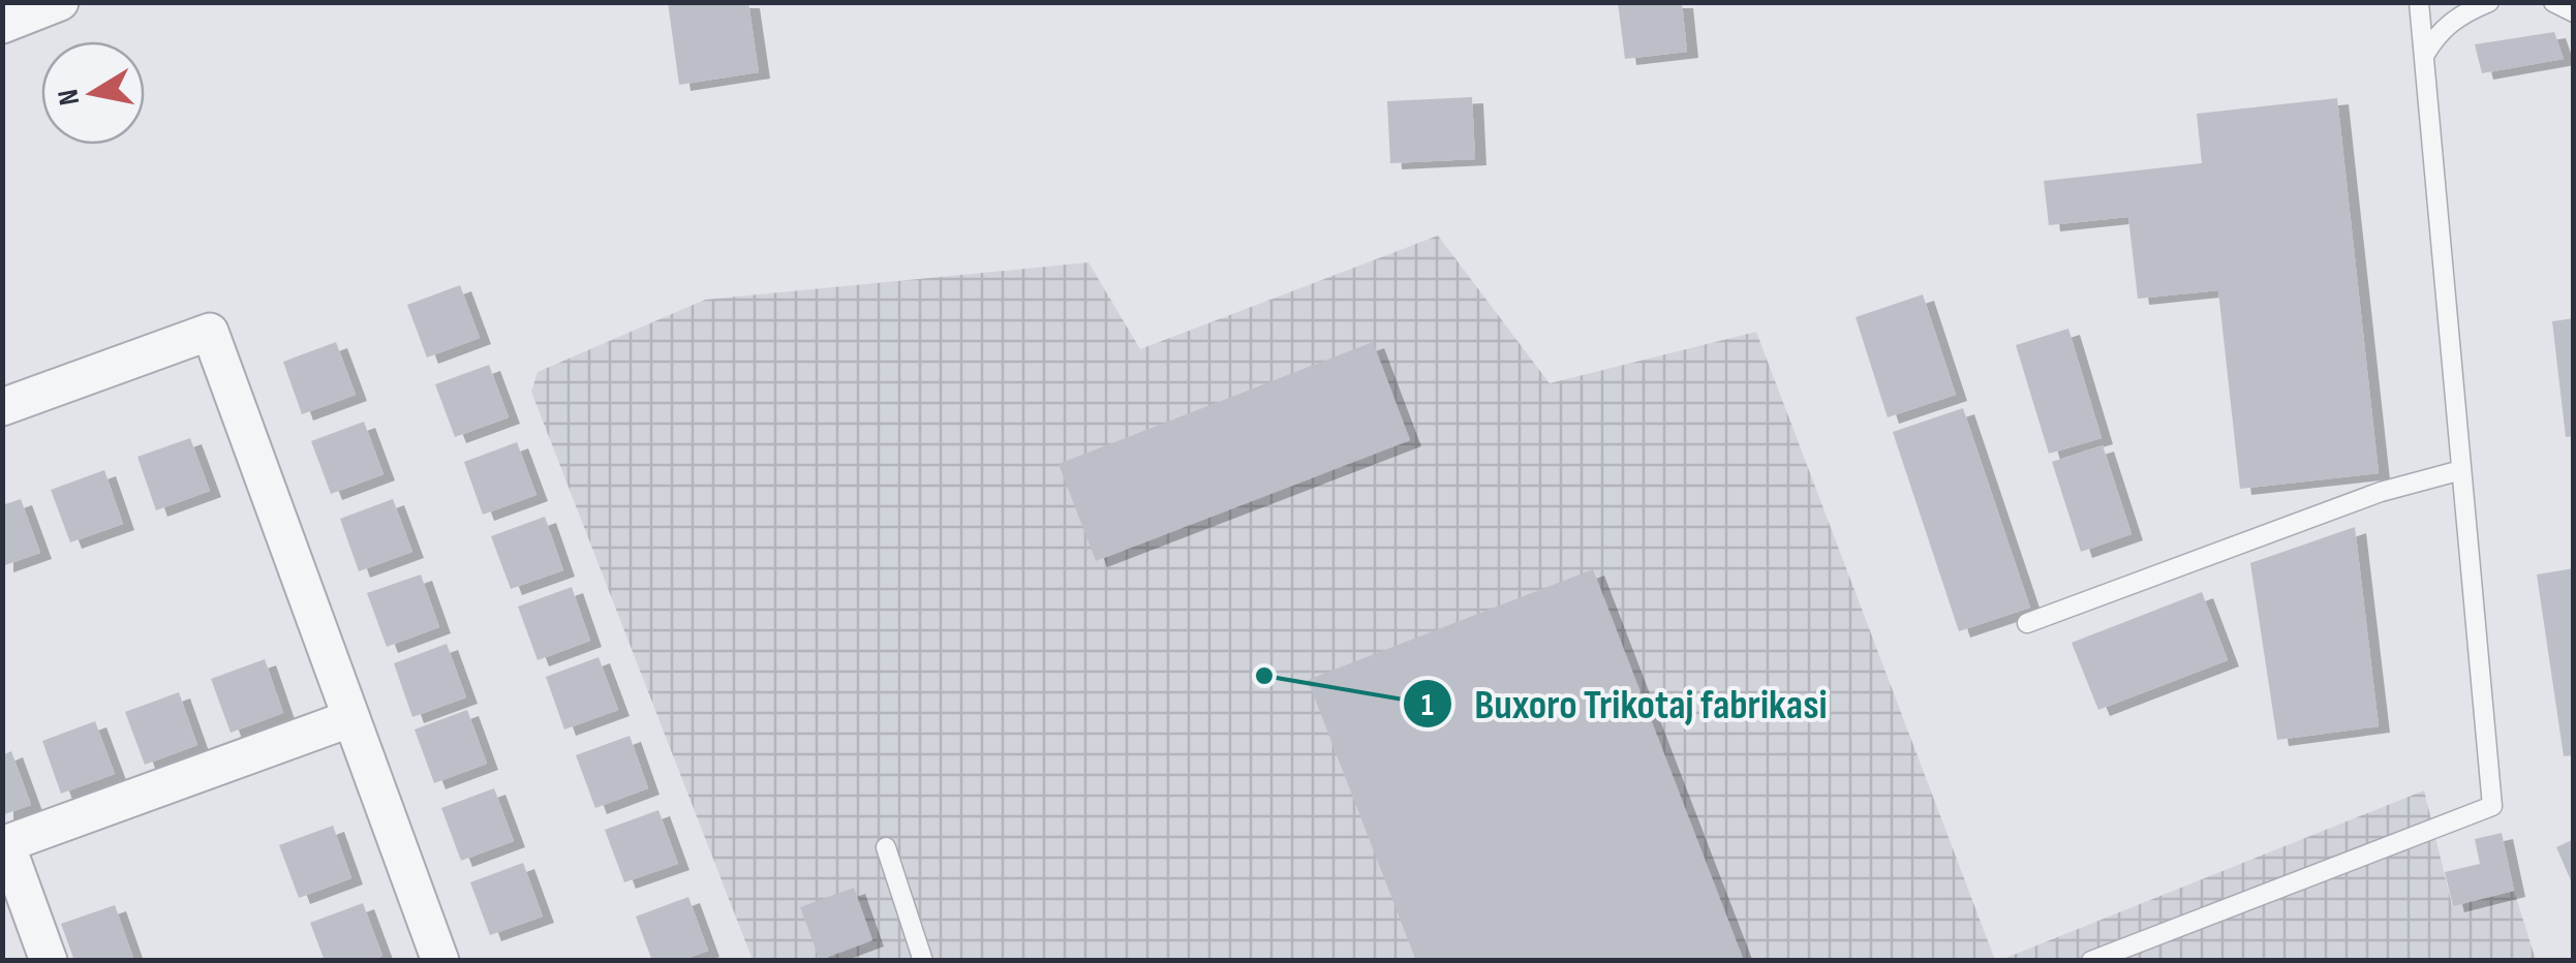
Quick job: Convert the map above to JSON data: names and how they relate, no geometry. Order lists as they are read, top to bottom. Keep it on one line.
{"places":["Buxoro Trikotaj fabrikasi"],"north":"left"}
